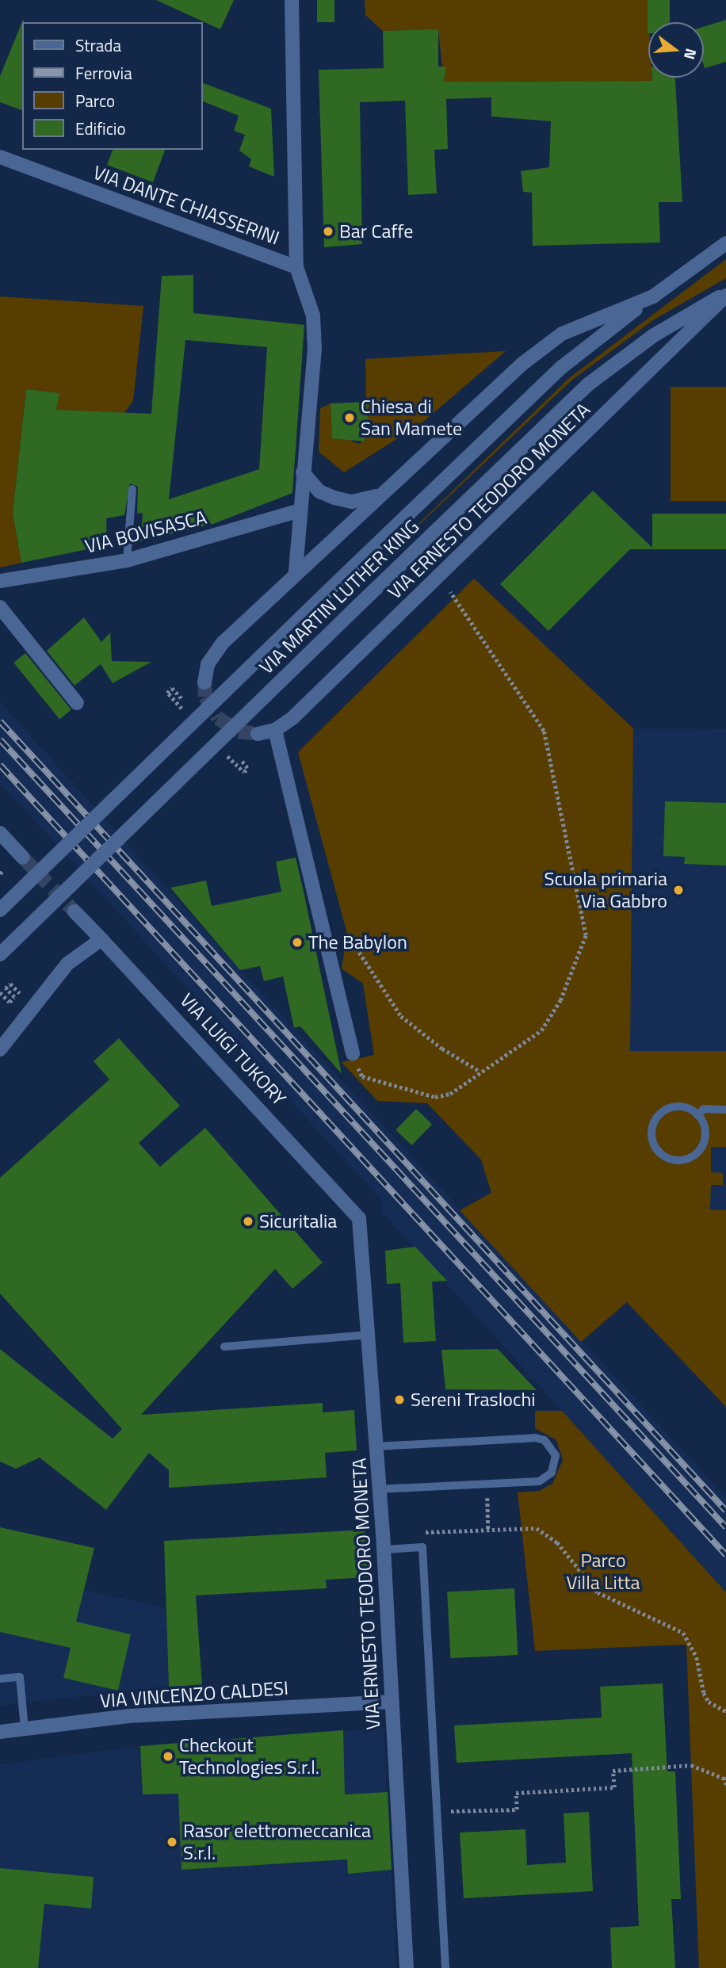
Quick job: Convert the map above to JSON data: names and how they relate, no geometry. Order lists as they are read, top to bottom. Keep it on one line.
{"streets":{"street":["VIA DANTE CHIASSERINI","VIA ERNESTO TEODORO MONETA","VIA BOVISASCA","VIA MARTIN LUTHER KING","VIA LUIGI TUKORY","VIA VINCENZO CALDESI"]},"crossings":[["VIA ERNESTO TEODORO MONETA","VIA MARTIN LUTHER KING"],["VIA ERNESTO TEODORO MONETA","VIA LUIGI TUKORY"],["VIA ERNESTO TEODORO MONETA","VIA VINCENZO CALDESI"]],"parks":["Parco Villa Litta"],"places":["Bar Caffe","Chiesa di San Mamete","Scuola primaria Via Gabbro","The Babylon","Sicuritalia","Sereni Traslochi","Checkout Technologies S.r.l.","Rasor elettromeccanica S.r.l."],"legend":["Strada","Ferrovia","Parco","Edificio"],"north":"right"}
